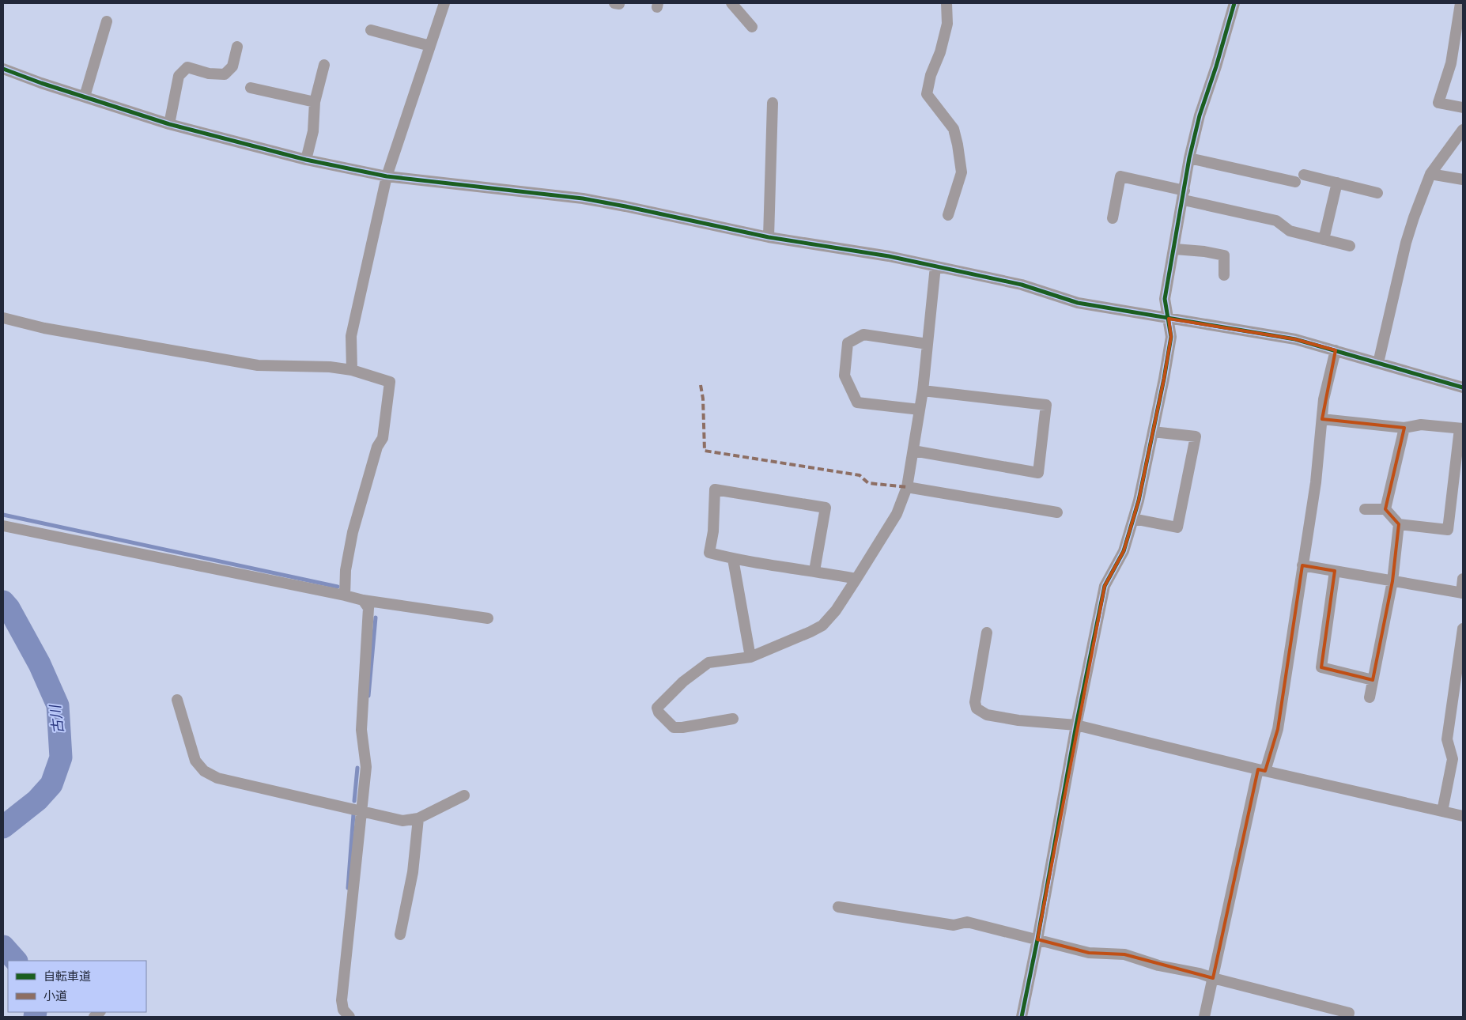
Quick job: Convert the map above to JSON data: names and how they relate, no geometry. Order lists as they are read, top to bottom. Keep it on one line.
{"water":["古川"],"legend":["自転車道","小道"]}
